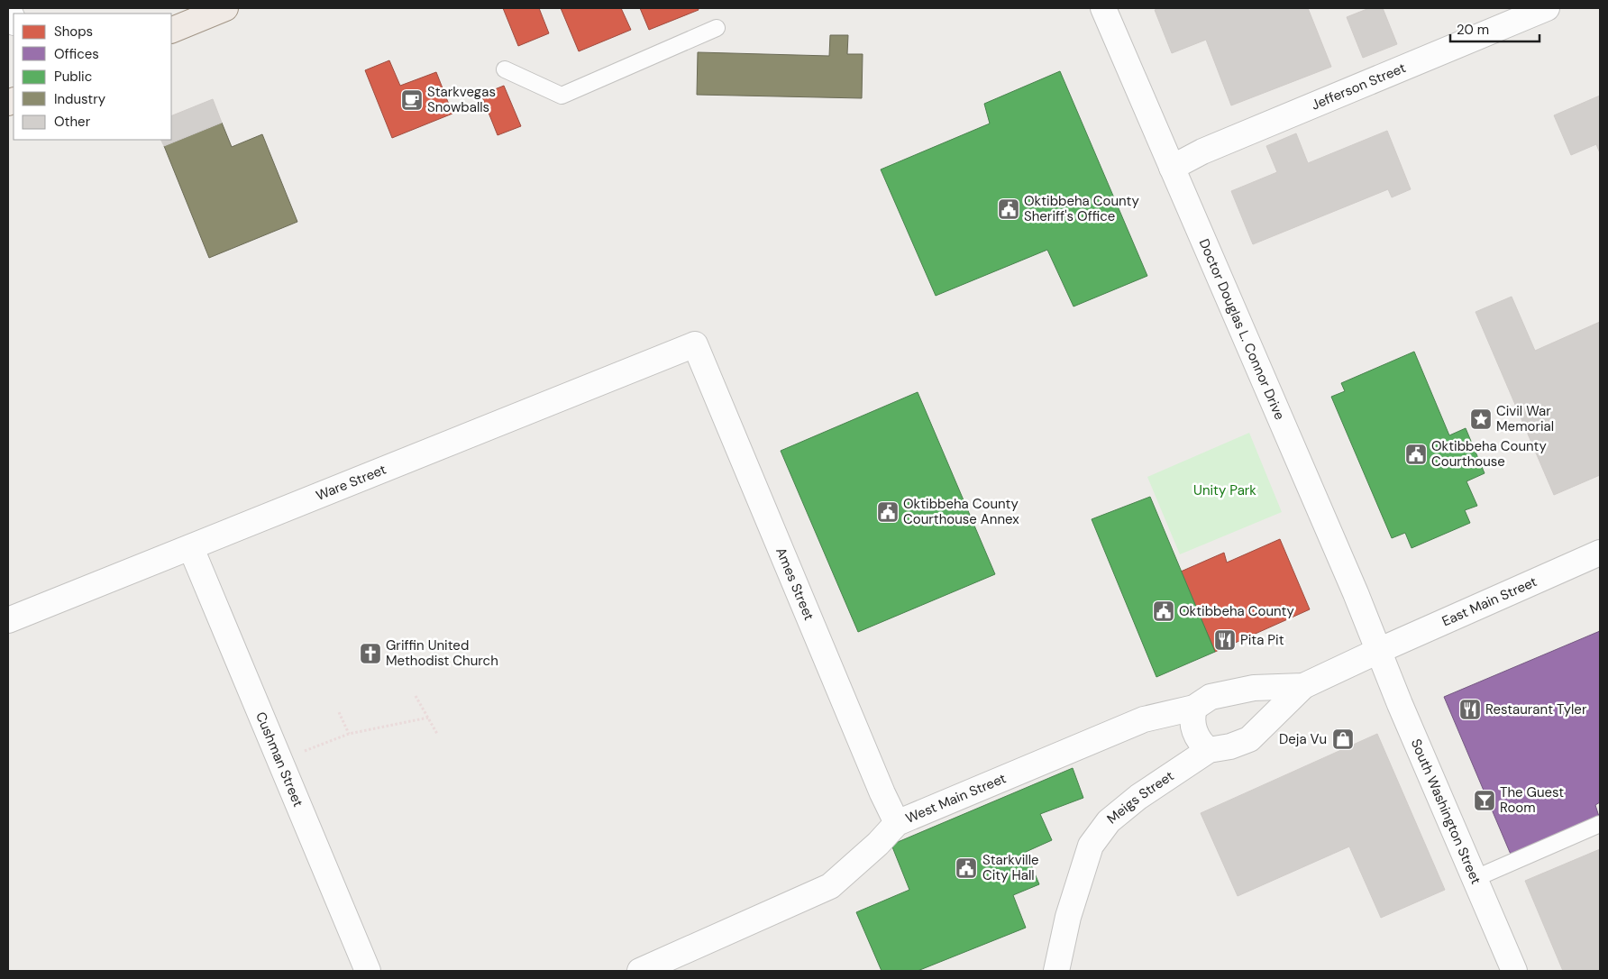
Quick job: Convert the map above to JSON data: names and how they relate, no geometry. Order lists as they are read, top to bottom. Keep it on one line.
{"streets":{"street":["Jefferson Street","Doctor Douglas L. Connor Drive","Ware Street","Ames Street","East Main Street","Cushman Street","Meigs Street","West Main Street","South Washington Street"]},"crossings":[["Jefferson Street","Doctor Douglas L. Connor Drive"],["Doctor Douglas L. Connor Drive","East Main Street"],["Doctor Douglas L. Connor Drive","West Main Street"],["Doctor Douglas L. Connor Drive","South Washington Street"],["Ware Street","Ames Street"],["Ware Street","Cushman Street"],["Ames Street","West Main Street"],["East Main Street","West Main Street"],["East Main Street","South Washington Street"],["Meigs Street","West Main Street"],["West Main Street","South Washington Street"]],"parks":["Unity Park"],"places":{"cafe":["Starkvegas Snowballs"],"public building":["Oktibbeha County Sheriff's Office","Oktibbeha County Courthouse","Oktibbeha County Courthouse Annex","Oktibbeha County","Starkville City Hall"],"place":["Civil War Memorial"],"restaurant":["Pita Pit","Restaurant Tyler"],"church":["Griffin United Methodist Church"],"shop":["Deja Vu"],"bar":["The Guest Room"]},"legend":["Shops","Offices","Public","Industry","Other"],"scale_bar":"20 m"}
